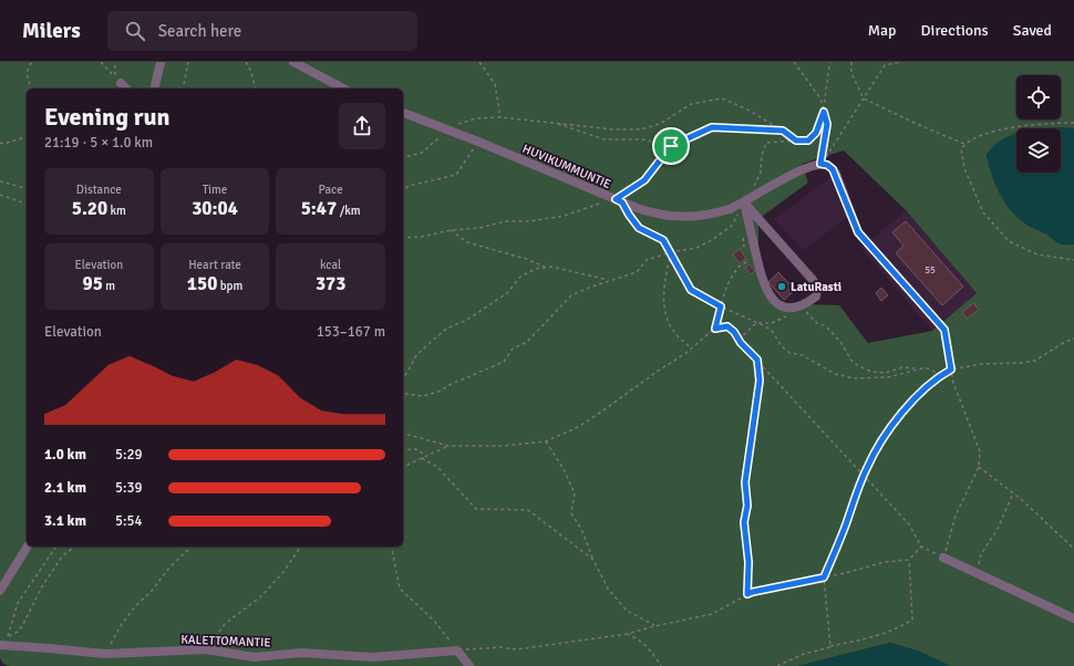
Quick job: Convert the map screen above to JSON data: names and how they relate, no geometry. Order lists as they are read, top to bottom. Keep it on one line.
{"streets":{"street":["HUVIKUMMUNTIE","KALETTOMANTIE"]},"places":["LatuRasti"],"house_numbers":["55"],"page":{"header":"Milers","search":"Search here","nav":["Map","Directions","Saved"],"heading":["Evening run","21:19 · 5 × 1.0 km"],"stats":[["Distance","5.20 km"],["Time","30:04"],["Pace","5:47 /km"],["Elevation","95 m"],["Heart rate","150 bpm"],["kcal","373"]],"chart":["Elevation","153–167 m"],"list":[{"name":"1.0 km","note":"5:29"},{"name":"2.1 km","note":"5:39"},{"name":"3.1 km","note":"5:54"}]}}
